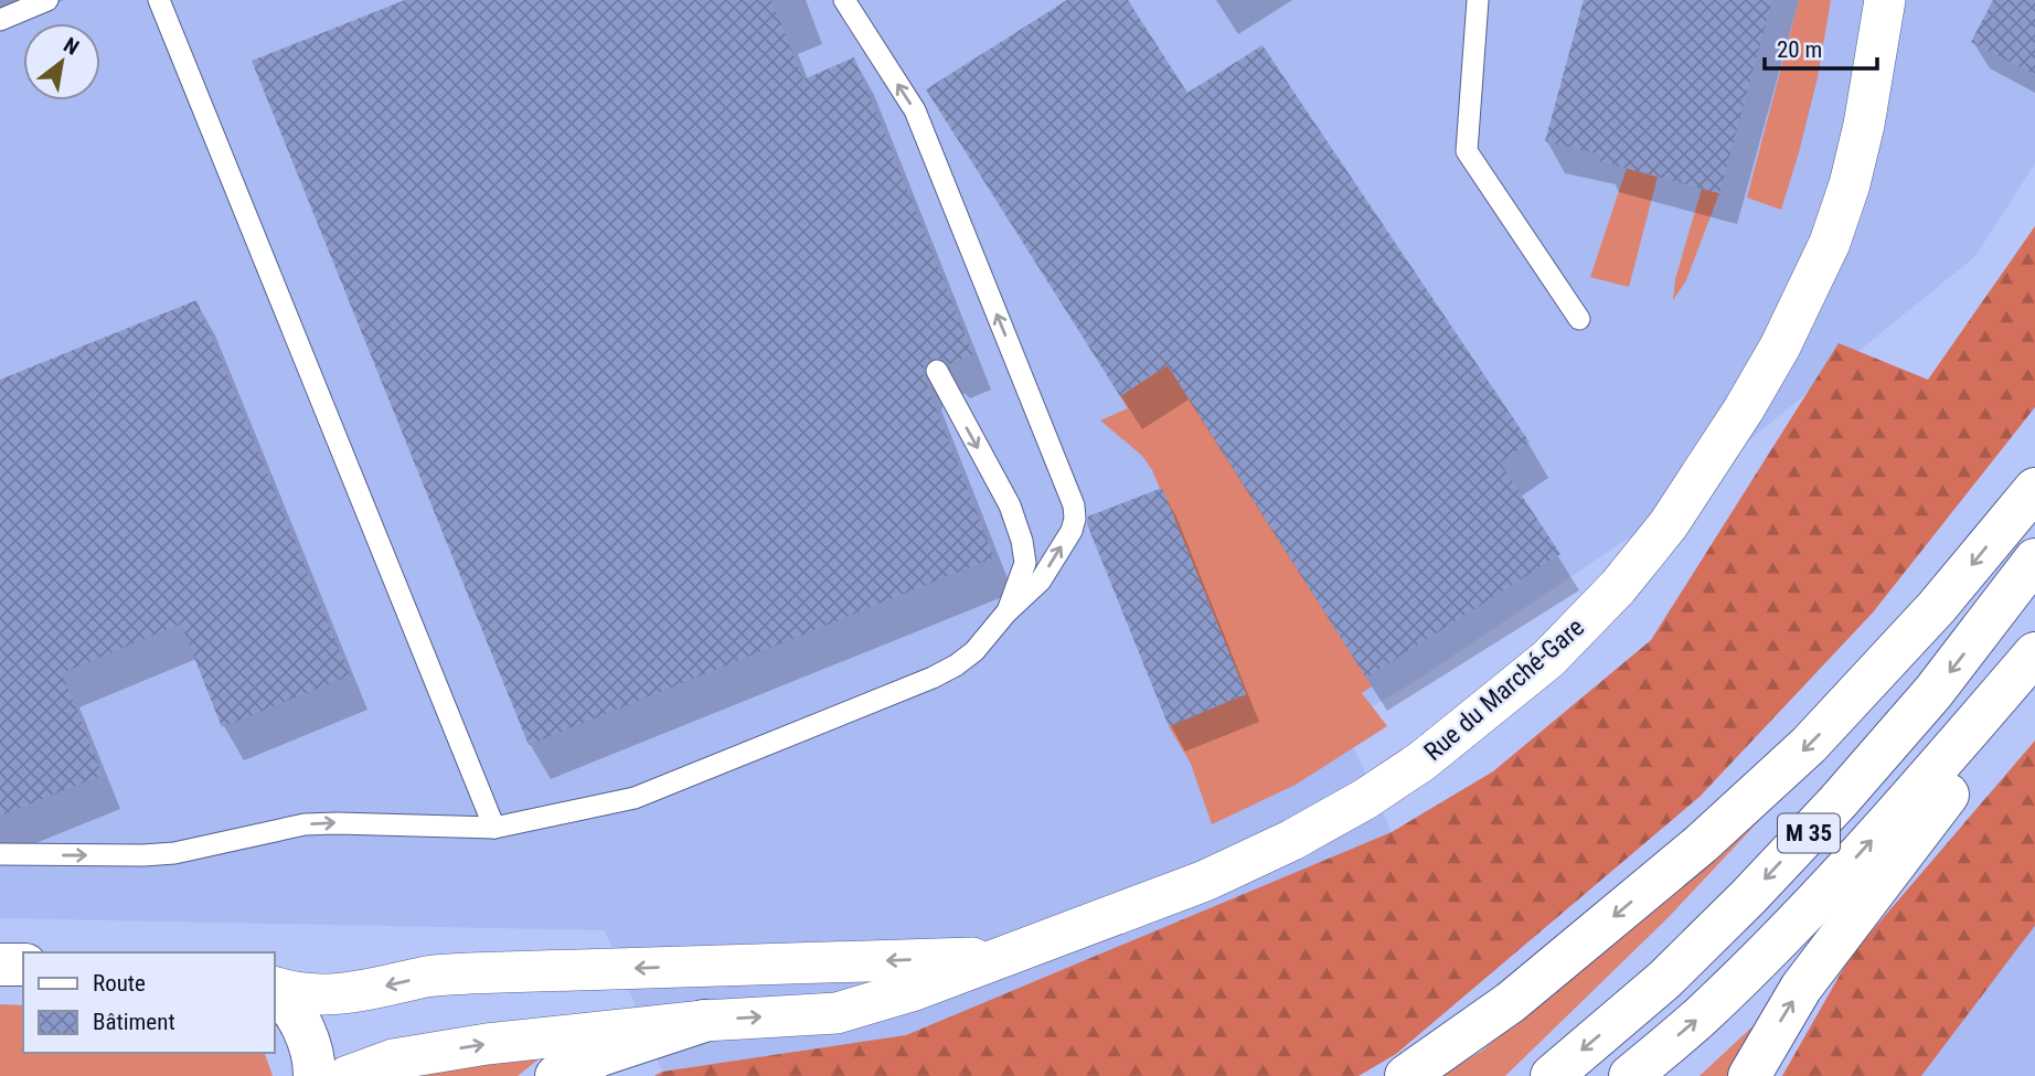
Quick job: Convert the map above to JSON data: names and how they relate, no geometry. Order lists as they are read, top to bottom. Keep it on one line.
{"streets":{"main road":["M 35"],"street":["Rue du Marché-Gare"]},"legend":["Route","Bâtiment"],"scale_bar":"20 m","north":"top right"}
